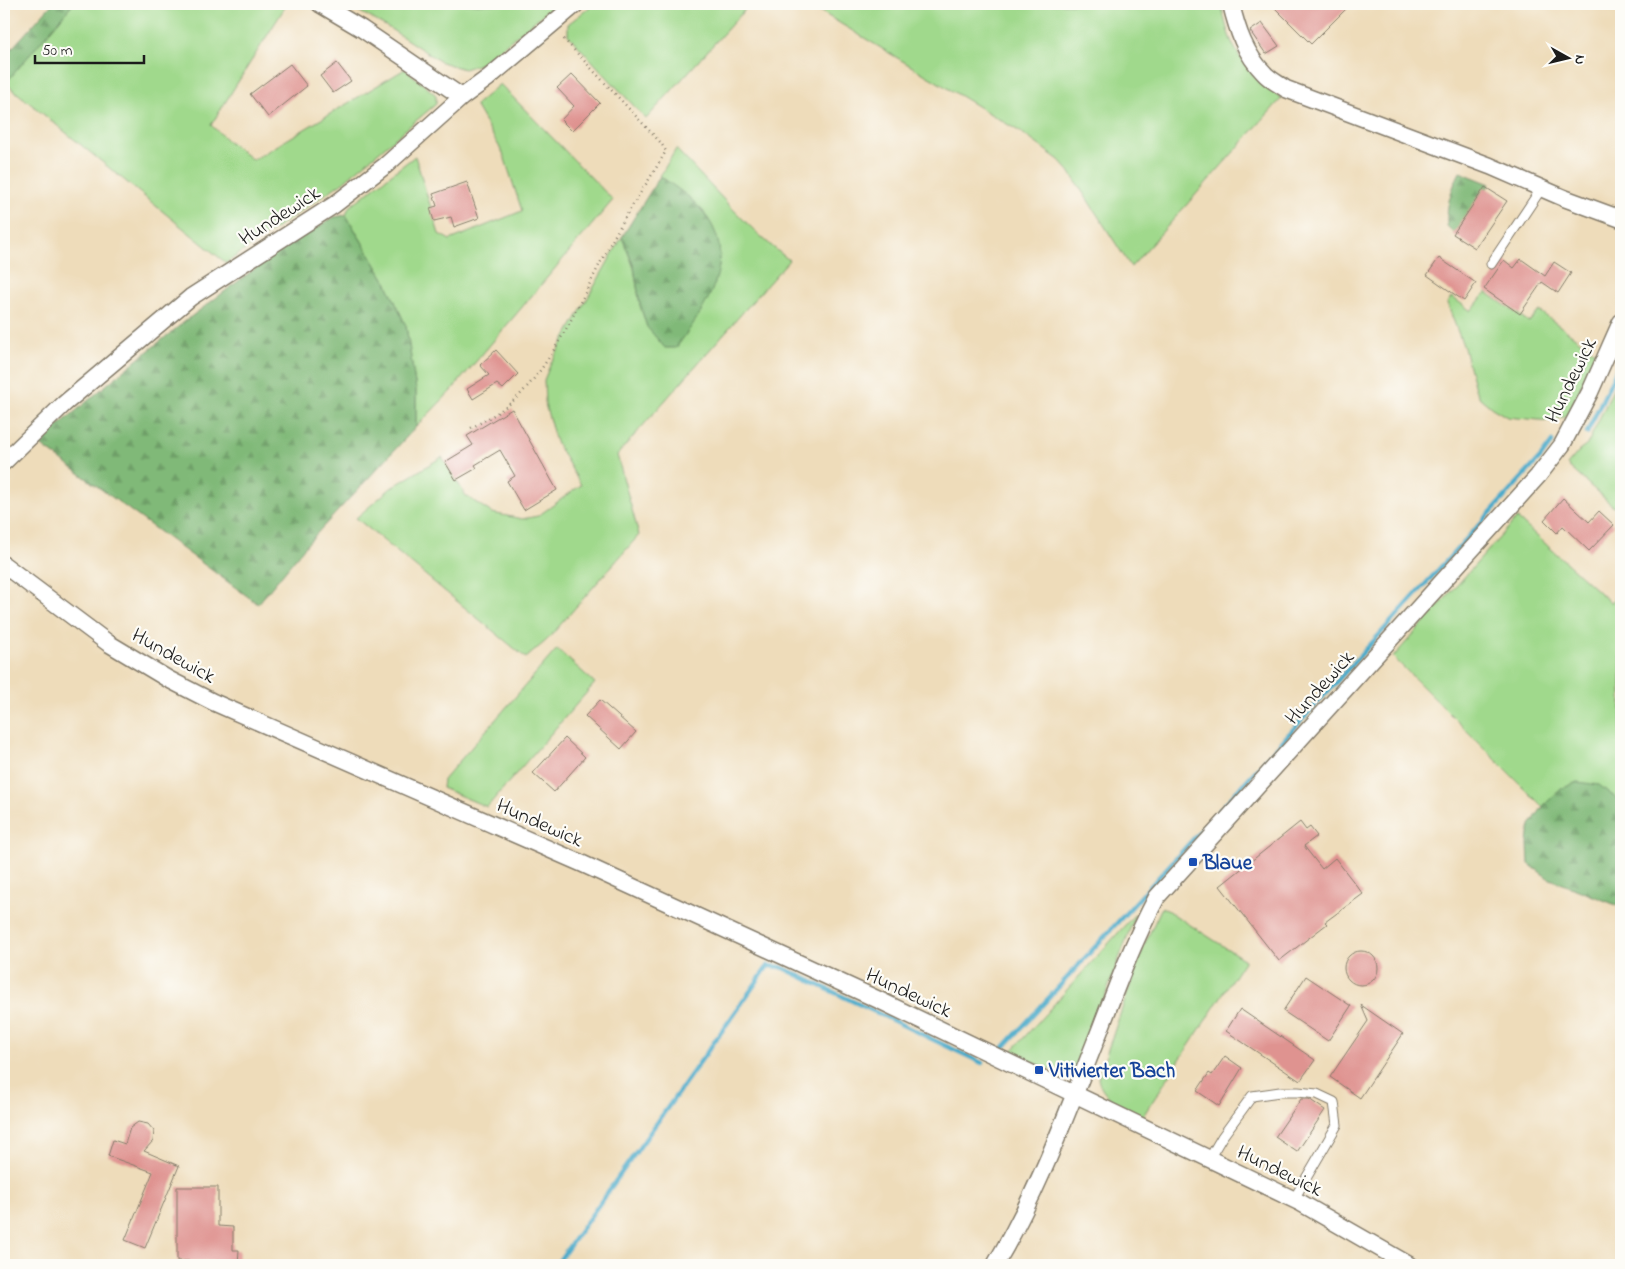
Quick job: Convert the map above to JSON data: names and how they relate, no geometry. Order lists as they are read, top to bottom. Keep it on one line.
{"streets":{"street":["Hundewick"]},"places":{"transit":["Blaue","Vitivierter Bach"]},"scale_bar":"50 m","north":"right"}
